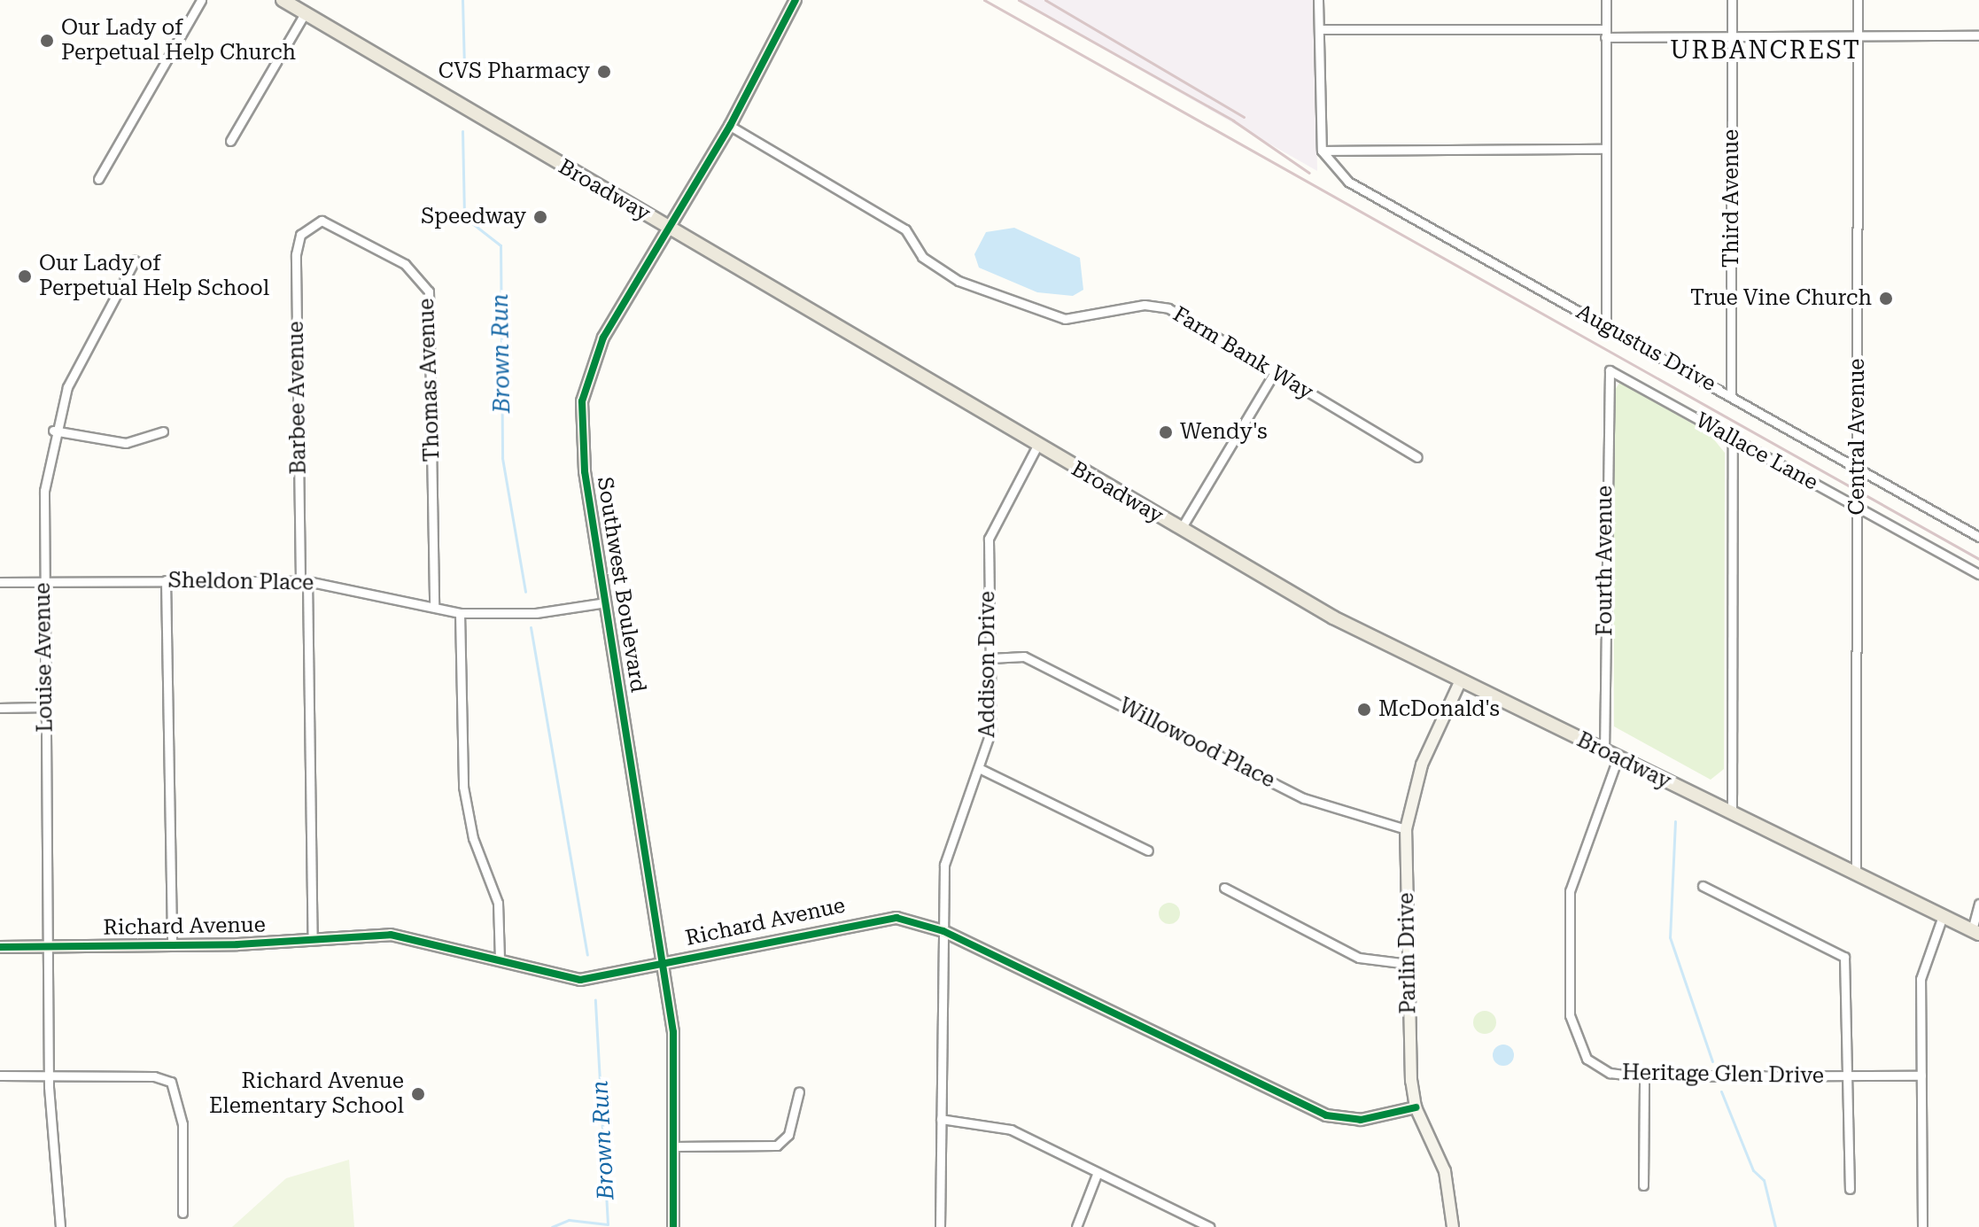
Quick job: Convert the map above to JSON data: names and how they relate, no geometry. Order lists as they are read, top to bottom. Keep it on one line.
{"streets":{"main road":["Broadway"],"street":["Third Avenue","Augustus Drive","Farm Bank Way","Thomas Avenue","Barbee Avenue","Central Avenue","Wallace Lane","Fourth Avenue","Sheldon Place","Southwest Boulevard","Louise Avenue","Addison Drive","Willowood Place","Richard Avenue","Parlin Drive","Heritage Glen Drive"]},"crossings":[["Broadway","Central Avenue"],["Broadway","Fourth Avenue"],["Broadway","Southwest Boulevard"],["Broadway","Addison Drive"],["Broadway","Parlin Drive"],["Broadway","Heritage Glen Drive"],["Third Avenue","Augustus Drive"],["Augustus Drive","Central Avenue"],["Farm Bank Way","Southwest Boulevard"],["Thomas Avenue","Barbee Avenue"],["Thomas Avenue","Sheldon Place"],["Barbee Avenue","Sheldon Place"],["Barbee Avenue","Richard Avenue"],["Central Avenue","Wallace Lane"],["Wallace Lane","Fourth Avenue"],["Sheldon Place","Southwest Boulevard"],["Sheldon Place","Louise Avenue"],["Southwest Boulevard","Richard Avenue"],["Louise Avenue","Richard Avenue"],["Addison Drive","Willowood Place"],["Addison Drive","Richard Avenue"],["Willowood Place","Parlin Drive"],["Richard Avenue","Parlin Drive"]],"districts":["URBANCREST"],"water":["Brown Run"],"places":["Our Lady of Perpetual Help Church","CVS Pharmacy","Speedway","Our Lady of Perpetual Help School","True Vine Church","Wendy's","McDonald's","Richard Avenue Elementary School"]}
